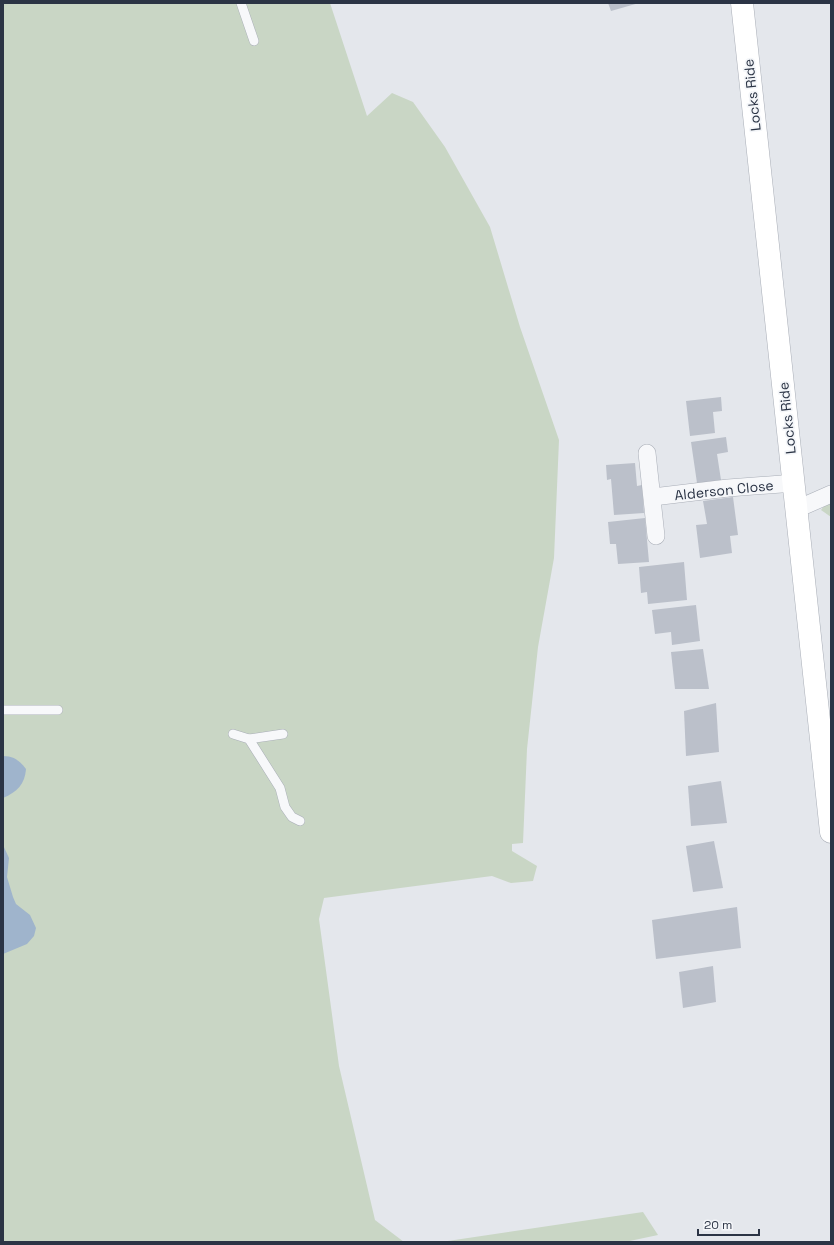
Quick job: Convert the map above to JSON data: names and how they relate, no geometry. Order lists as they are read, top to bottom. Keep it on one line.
{"streets":{"street":["Locks Ride","Alderson Close"]},"crossings":[["Locks Ride","Alderson Close"]],"scale_bar":"20 m"}
